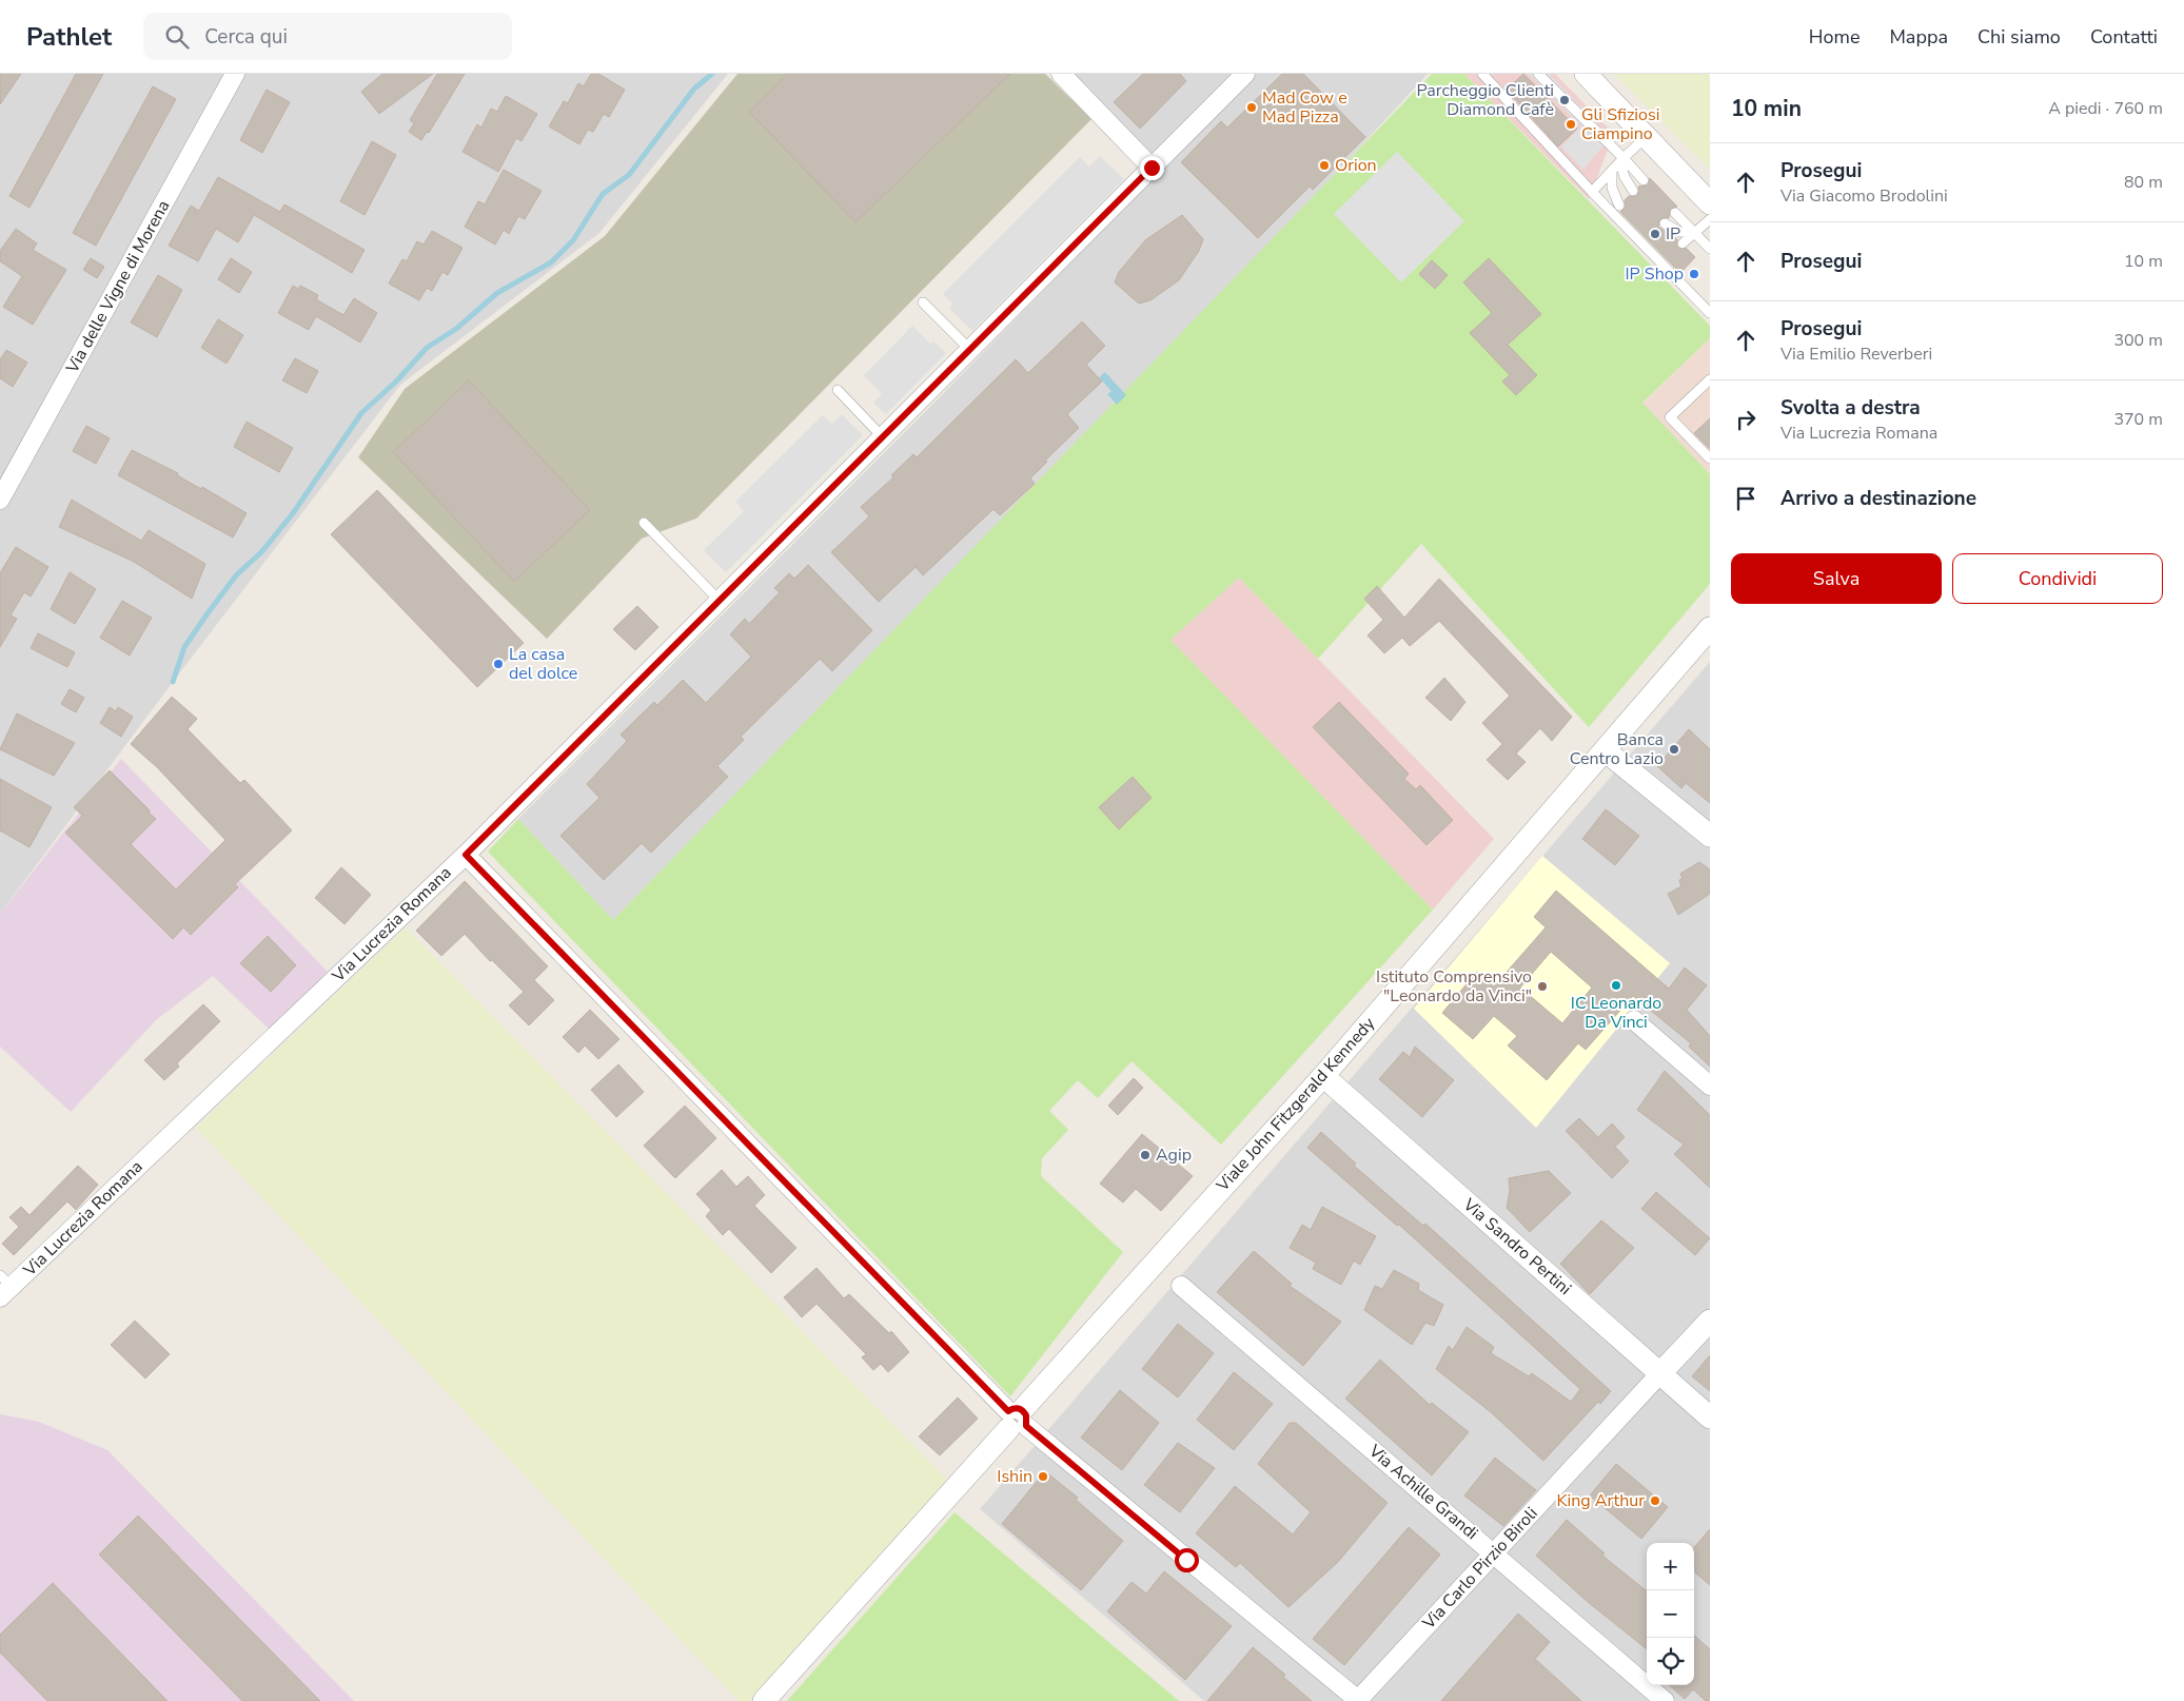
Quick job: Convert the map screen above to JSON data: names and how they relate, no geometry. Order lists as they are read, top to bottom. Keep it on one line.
{"streets":{"street":["Via delle Vigne di Morena","Via Lucrezia Romana","Viale John Fitzgerald Kennedy","Via Sandro Pertini","Via Achille Grandi","Via Carlo Pirzio Biroli"]},"crossings":[["Viale John Fitzgerald Kennedy","Via Sandro Pertini"],["Via Sandro Pertini","Via Carlo Pirzio Biroli"],["Via Achille Grandi","Via Carlo Pirzio Biroli"]],"places":["Parcheggio Clienti Diamond Cafè","Mad Cow e Mad Pizza","Gli Sfiziosi Ciampino","Orion","IP","IP Shop","La casa del dolce","Banca Centro Lazio","IC Leonardo Da Vinci","Istituto Comprensivo \"Leonardo da Vinci\"","Agip","Ishin","King Arthur"],"page":{"header":"Pathlet","search":"Cerca qui","nav":["Home","Mappa","Chi siamo","Contatti"],"heading":["10 min","A piedi · 760 m"],"list":[["Prosegui","Via Giacomo Brodolini","80 m"],["Prosegui","10 m"],["Prosegui","Via Emilio Reverberi","300 m"],["Svolta a destra","Via Lucrezia Romana","370 m"],"Arrivo a destinazione"],"buttons":["Salva","Condividi"],"map_buttons":["+","−"]}}
